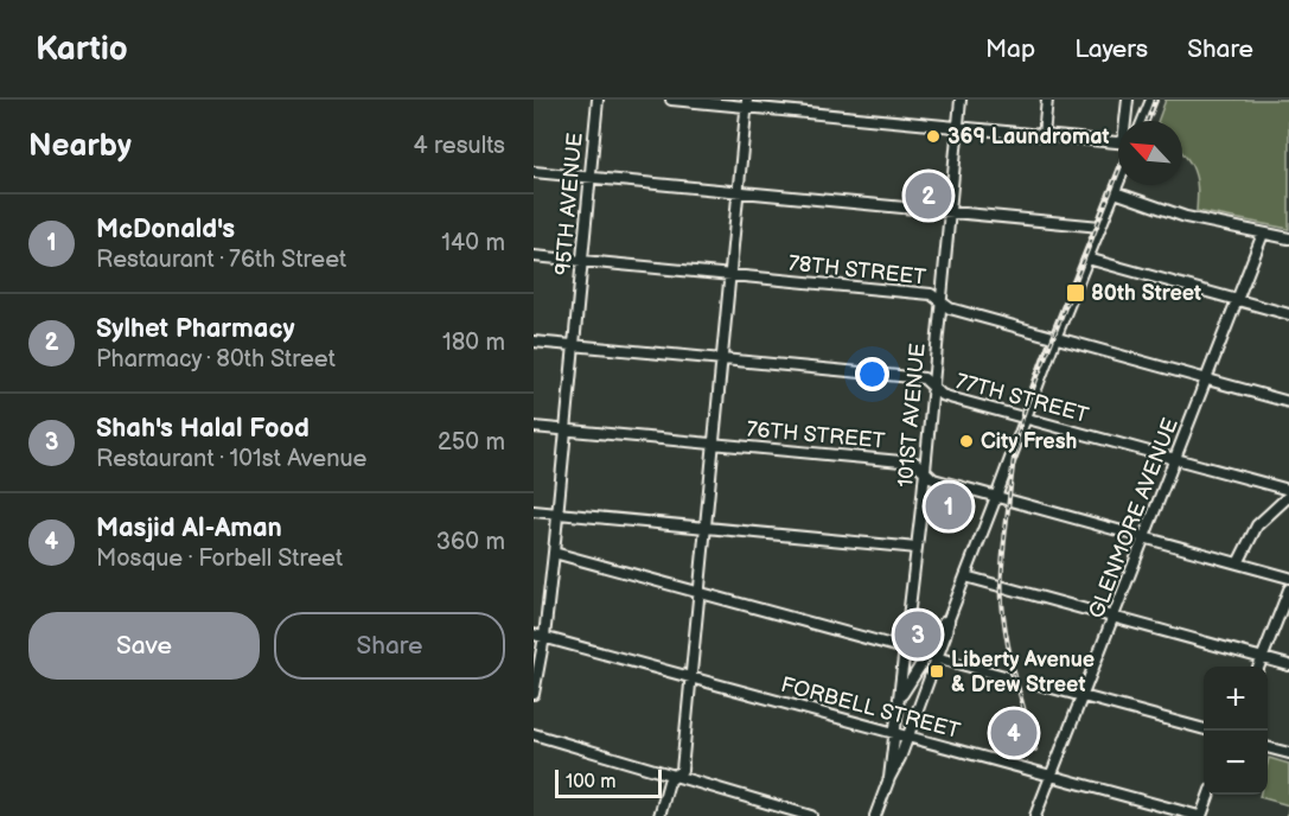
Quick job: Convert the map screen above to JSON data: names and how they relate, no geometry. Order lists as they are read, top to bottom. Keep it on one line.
{"streets":{"street":["95TH AVENUE","78TH STREET","77TH STREET","101ST AVENUE","76TH STREET","GLENMORE AVENUE","FORBELL STREET"]},"crossings":[["95TH AVENUE","78TH STREET"],["95TH AVENUE","77TH STREET"],["95TH AVENUE","76TH STREET"],["95TH AVENUE","FORBELL STREET"],["78TH STREET","101ST AVENUE"],["78TH STREET","GLENMORE AVENUE"],["77TH STREET","101ST AVENUE"],["77TH STREET","GLENMORE AVENUE"],["101ST AVENUE","76TH STREET"],["101ST AVENUE","FORBELL STREET"],["76TH STREET","GLENMORE AVENUE"],["GLENMORE AVENUE","FORBELL STREET"]],"places":{"other":["369 Laundromat","City Fresh"],"transit":["80th Street","Liberty Avenue & Drew Street"]},"scale_bar":"100 m","north":"top left","page":{"header":"Kartio","nav":["Map","Layers","Share"],"heading":["Nearby","4 results"],"pins":["2","1","3","4"],"list":[{"mark":"1","name":"McDonald's","note":"Restaurant · 76th Street","value":"140 m"},{"mark":"2","name":"Sylhet Pharmacy","note":"Pharmacy · 80th Street","value":"180 m"},{"mark":"3","name":"Shah's Halal Food","note":"Restaurant · 101st Avenue","value":"250 m"},{"mark":"4","name":"Masjid Al-Aman","note":"Mosque · Forbell Street","value":"360 m"}],"buttons":["Save","Share"],"map_buttons":["+","−"],"scale":"100 m"}}
